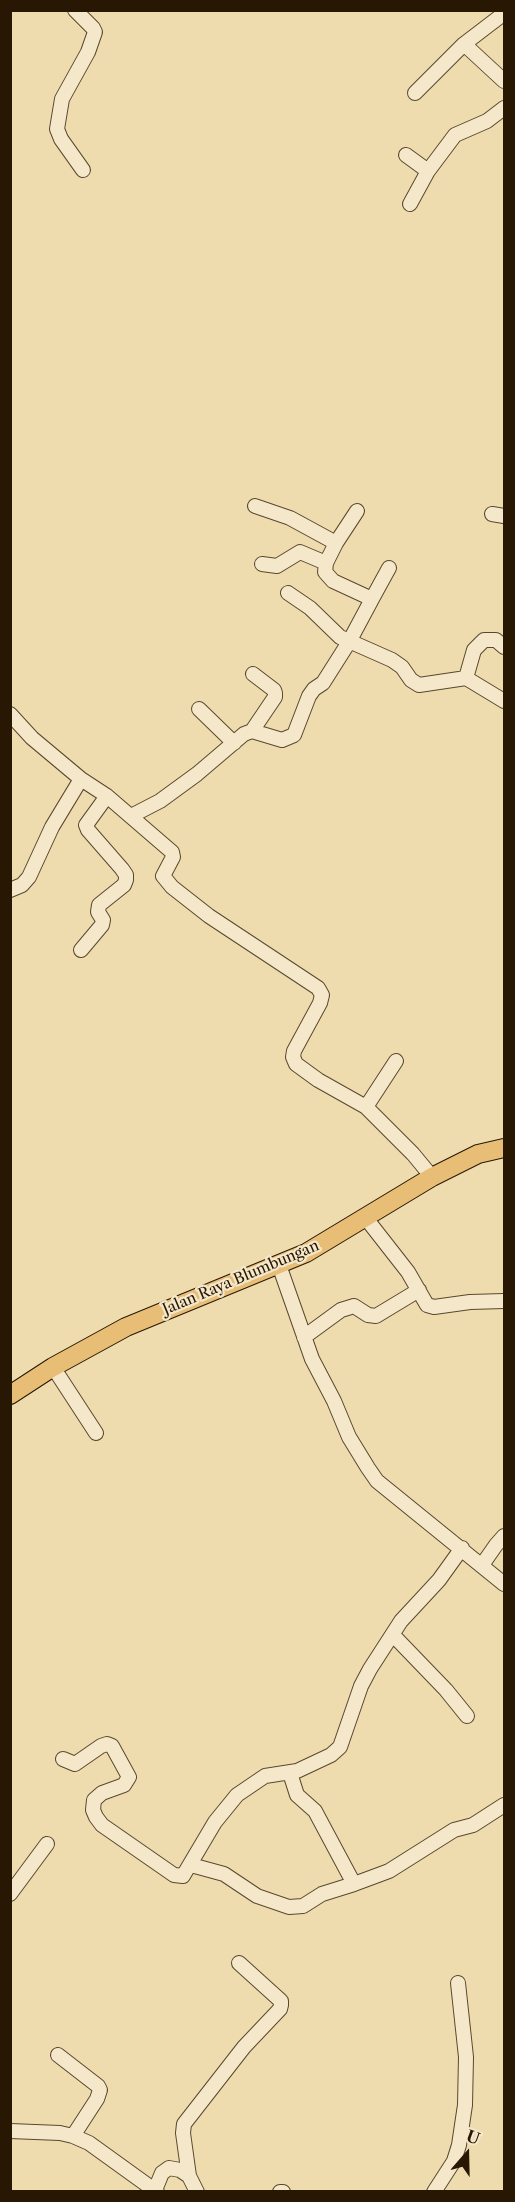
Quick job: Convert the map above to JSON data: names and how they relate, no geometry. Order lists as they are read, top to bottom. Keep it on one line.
{"streets":{"main road":["Jalan Raya Blumbungan"]},"north":"top"}
